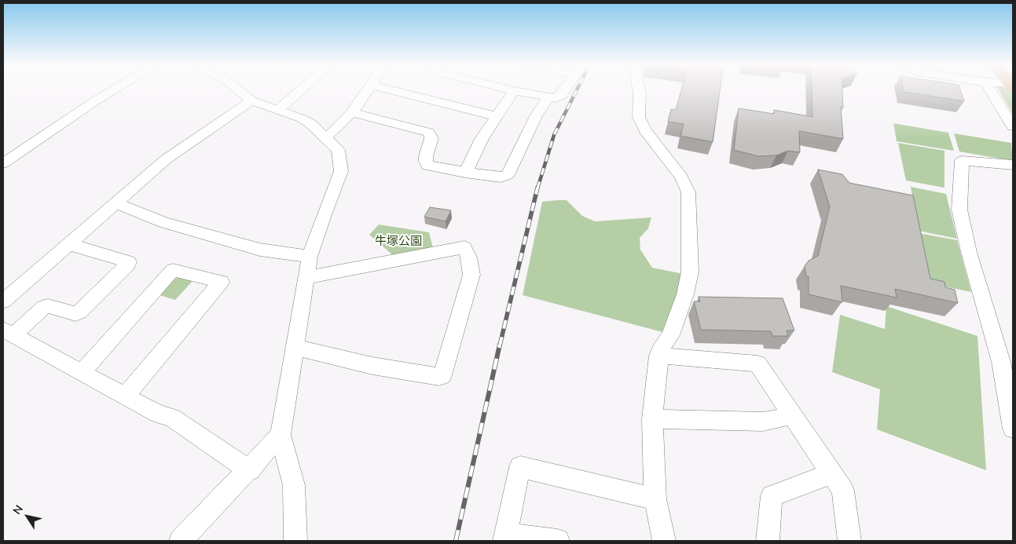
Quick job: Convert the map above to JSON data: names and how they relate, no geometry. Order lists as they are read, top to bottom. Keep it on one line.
{"parks":["牛塚公園"],"north":"top left"}
